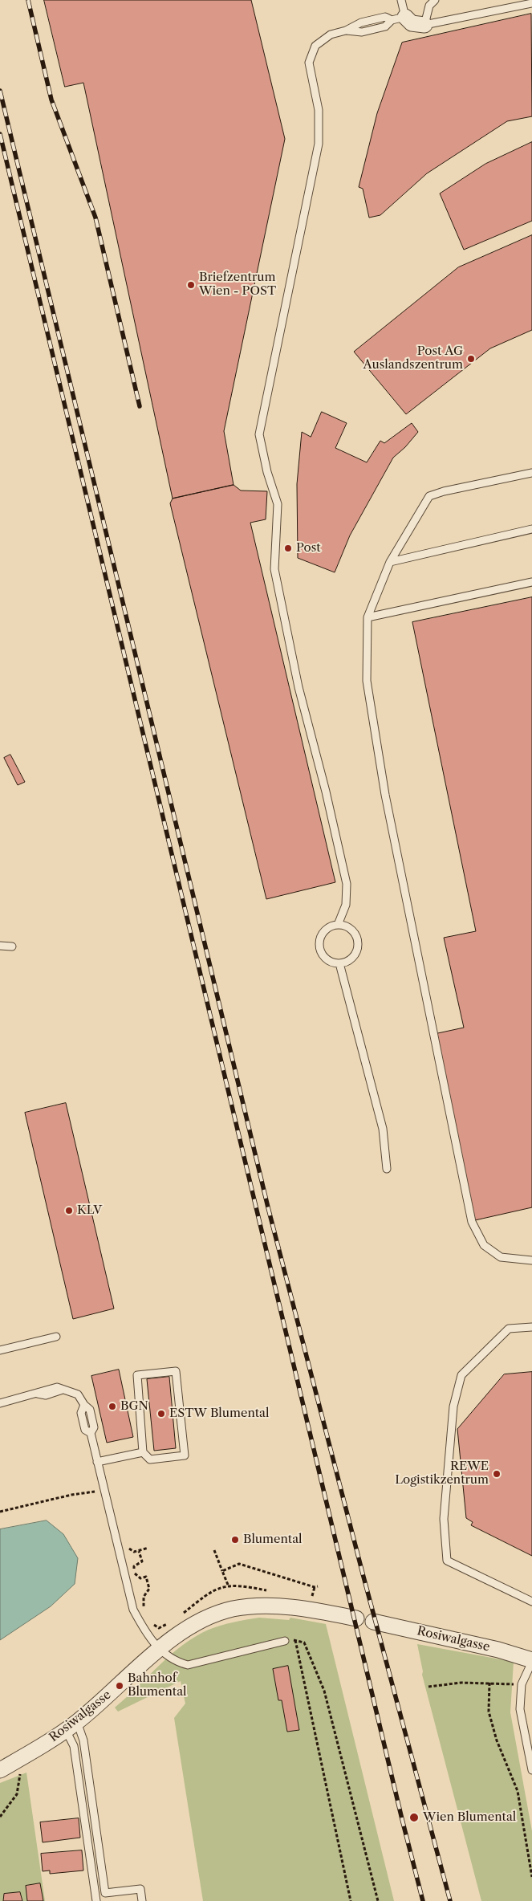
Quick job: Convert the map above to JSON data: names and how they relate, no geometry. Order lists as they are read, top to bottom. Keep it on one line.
{"streets":{"street":["Rosiwalgasse"]},"places":["Briefzentrum Wien - POST","Post AG Auslandszentrum","Post","KLV","BGN","ESTW Blumental","REWE Logistikzentrum","Blumental","Bahnhof Blumental","Wien Blumental"]}
